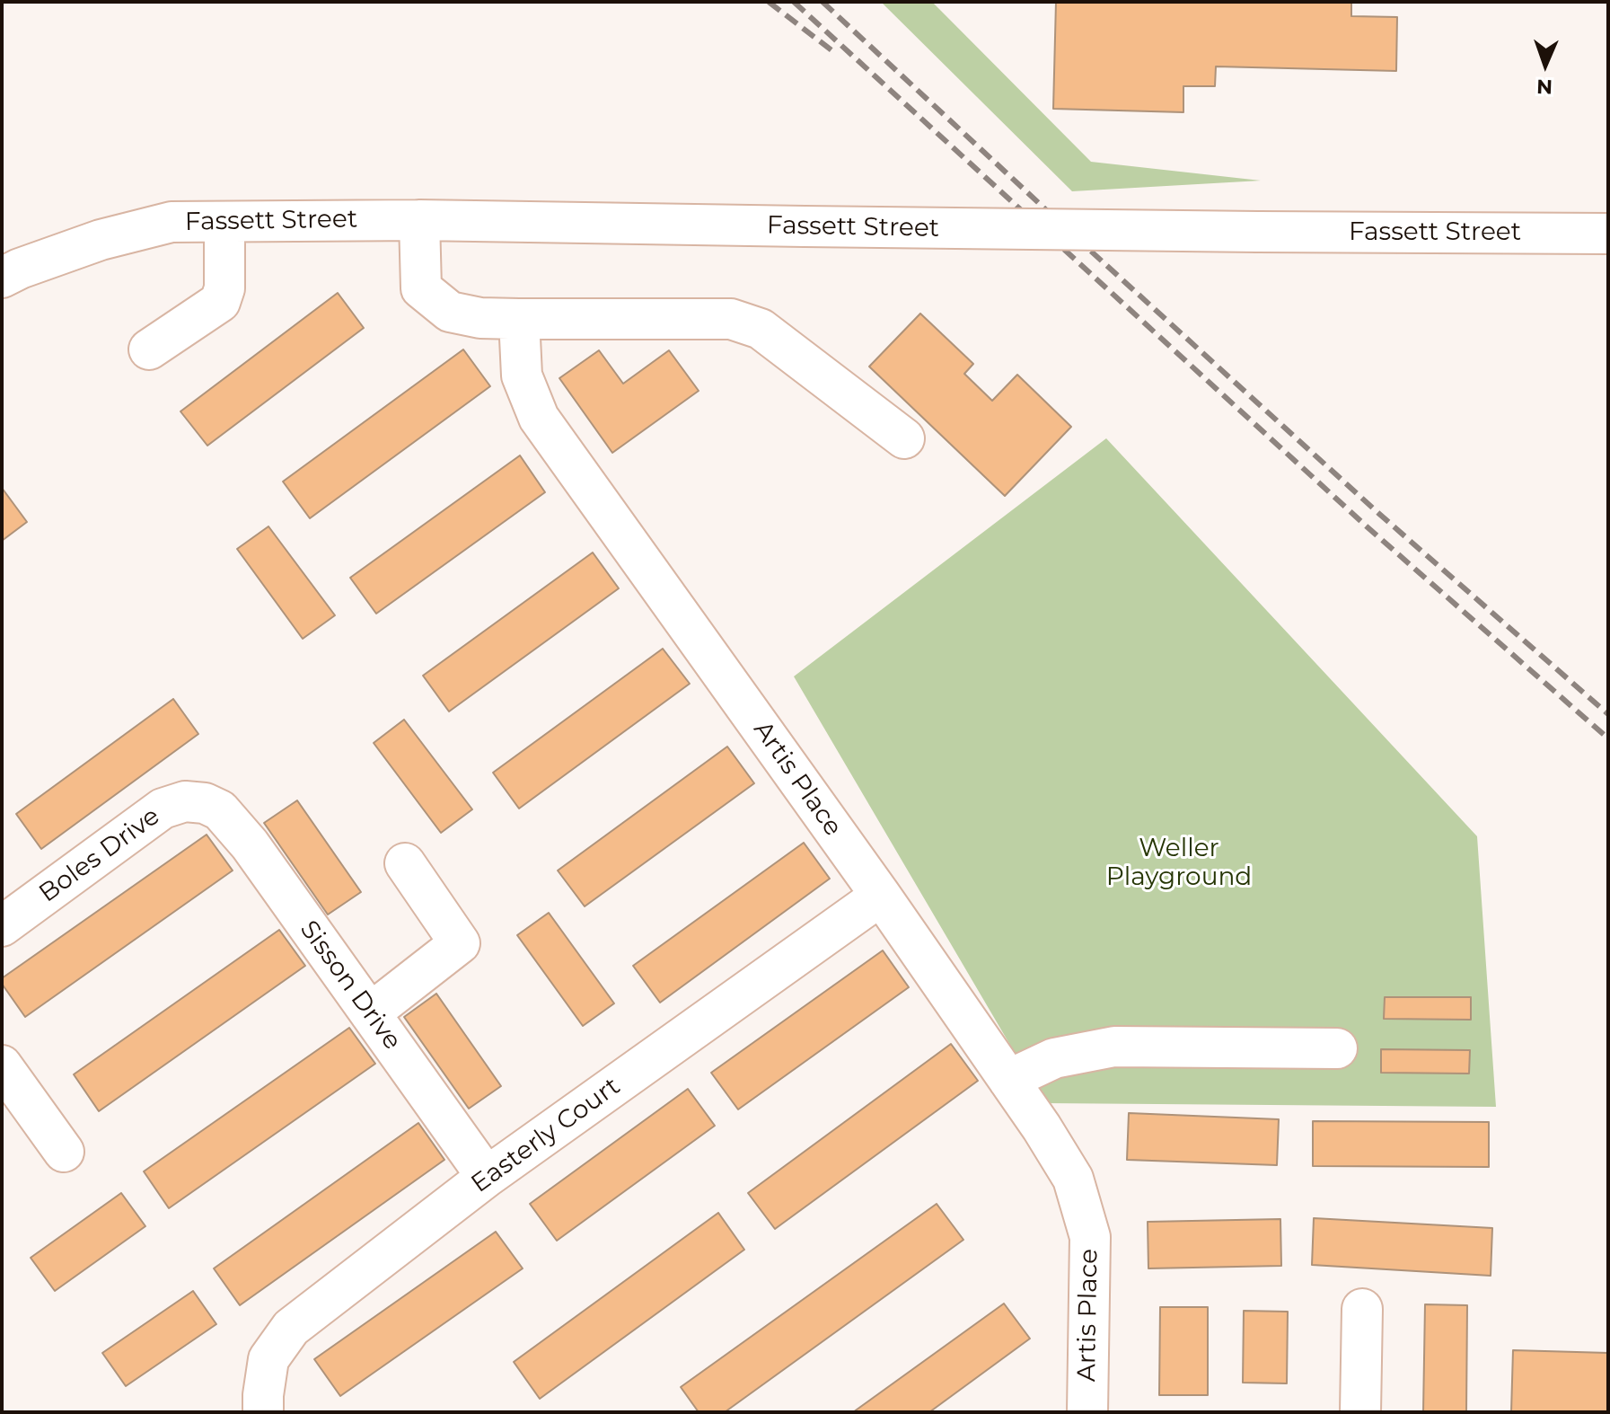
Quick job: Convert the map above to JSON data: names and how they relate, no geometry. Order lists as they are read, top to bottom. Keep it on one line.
{"streets":{"street":["Fassett Street","Artis Place","Boles Drive","Sisson Drive","Easterly Court"]},"crossings":[["Artis Place","Easterly Court"],["Boles Drive","Sisson Drive"],["Sisson Drive","Easterly Court"]],"parks":["Weller Playground"],"north":"bottom"}
